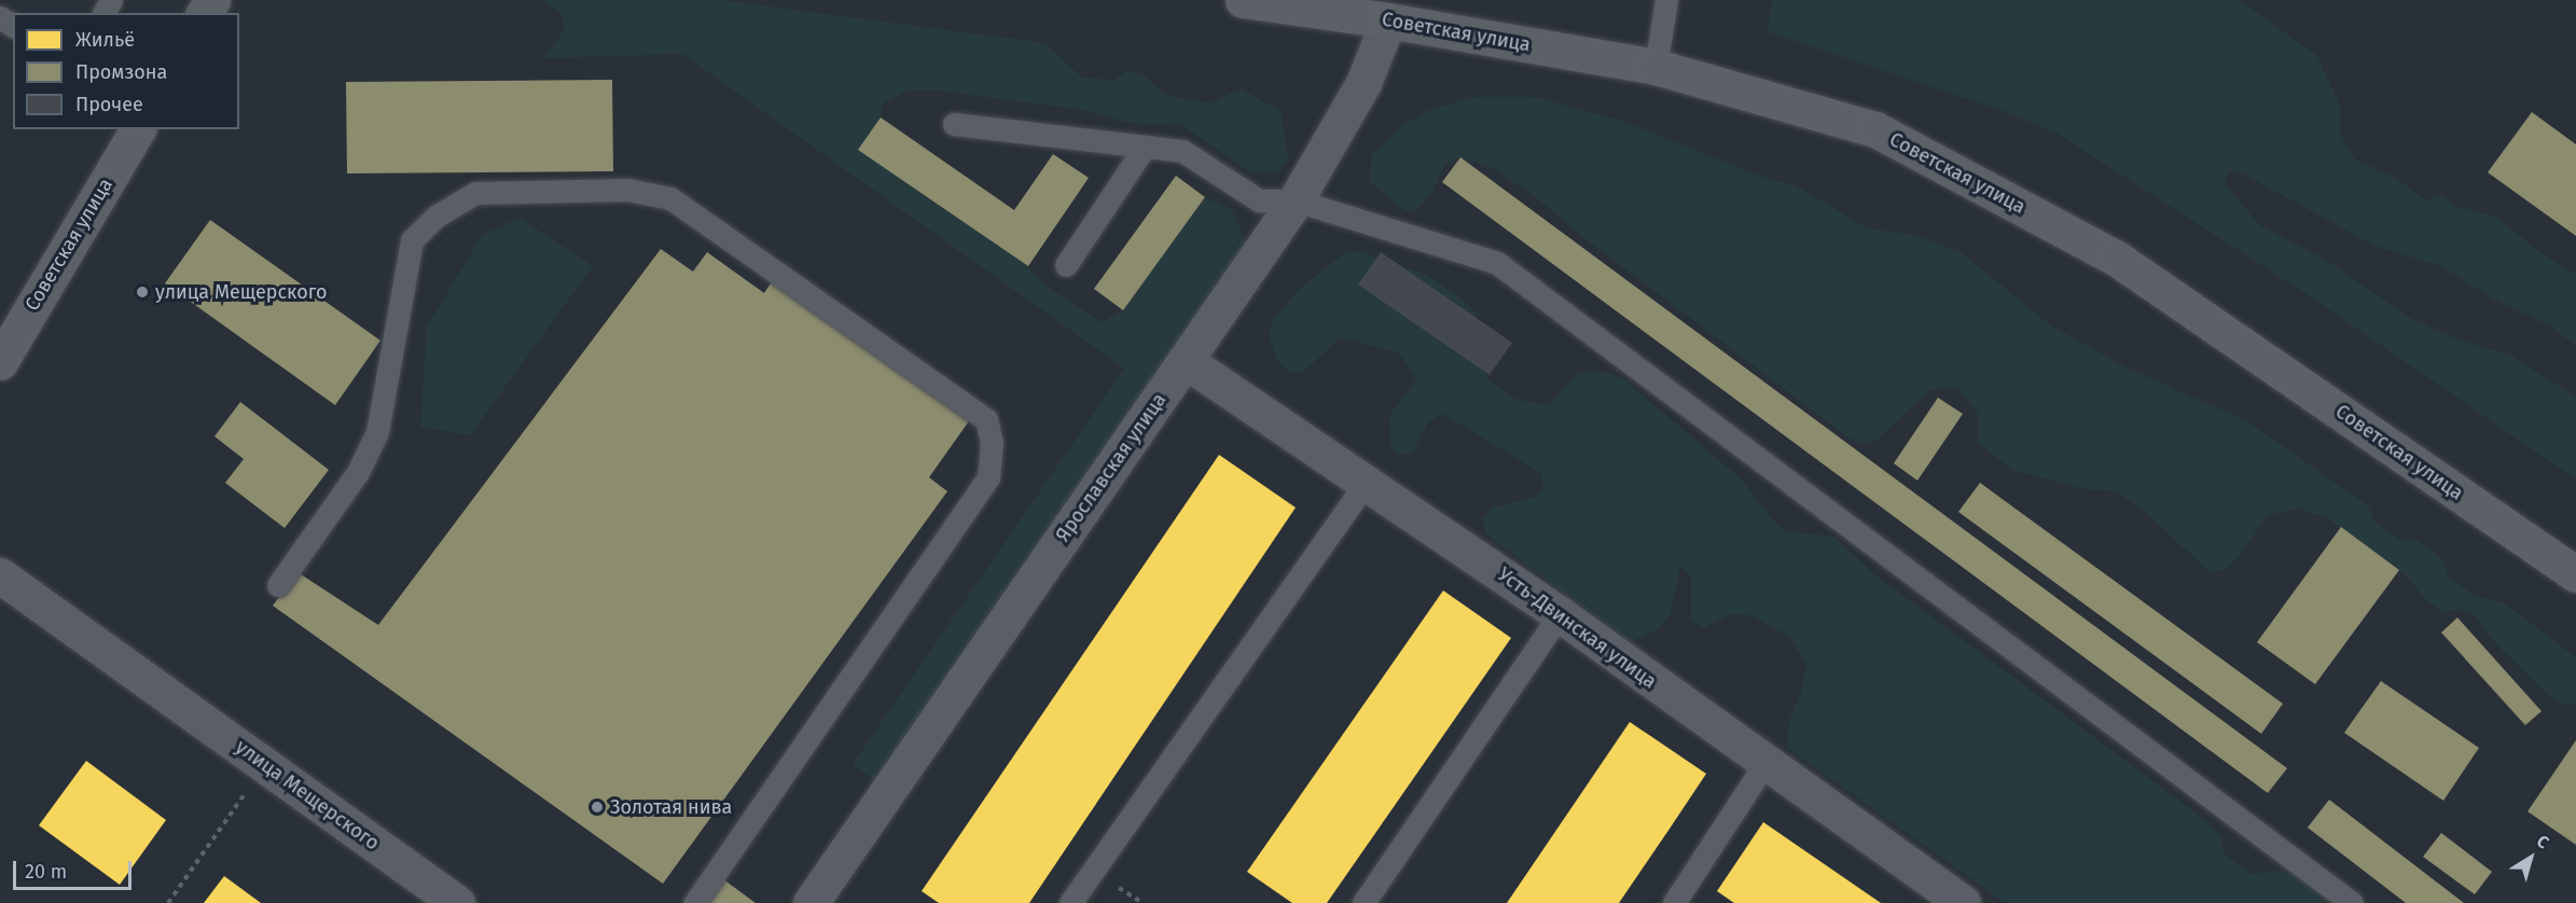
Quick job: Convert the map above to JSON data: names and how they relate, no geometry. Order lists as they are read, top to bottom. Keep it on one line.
{"streets":{"main road":["Советская улица"],"street":["Ярославская улица","Усть-Двинская улица","улица Мещерского"]},"crossings":[["Советская улица","Ярославская улица"],["Ярославская улица","Усть-Двинская улица"]],"places":["улица Мещерского","Золотая нива"],"legend":["Жильё","Промзона","Прочее"],"scale_bar":"20 m","north":"top right"}
